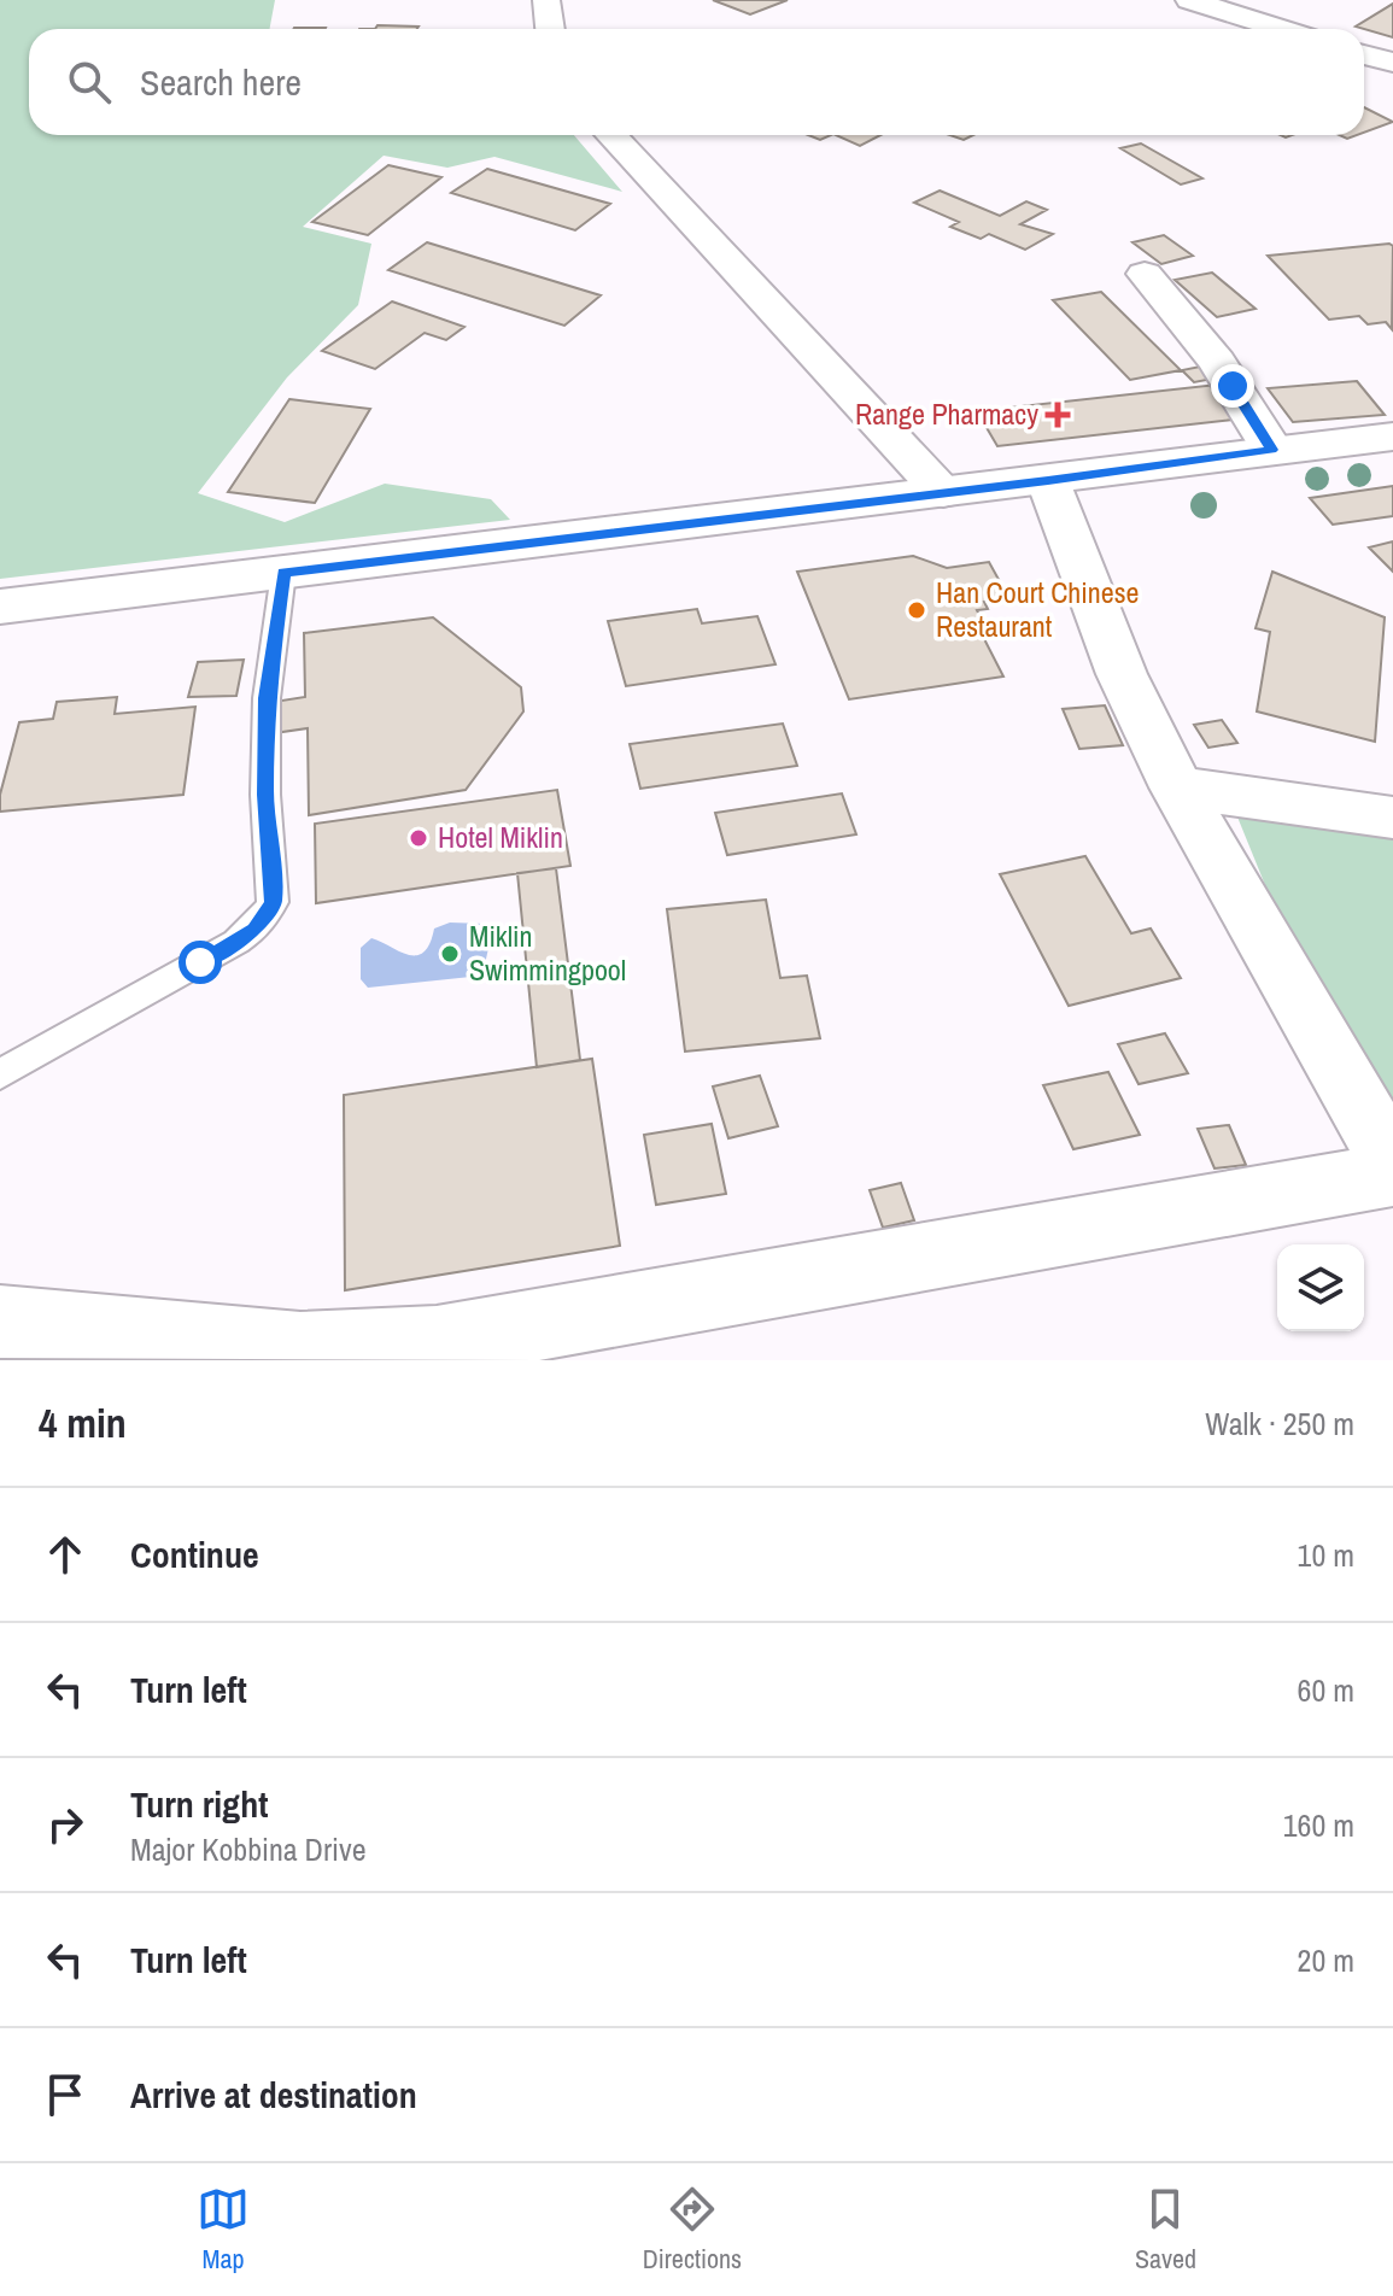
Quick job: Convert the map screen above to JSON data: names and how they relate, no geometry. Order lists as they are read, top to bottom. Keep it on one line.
{"places":{"health":["Range Pharmacy"],"other":["Han Court Chinese Restaurant","Hotel Miklin","Miklin Swimmingpool"]},"page":{"search":"Search here","heading":["4 min","Walk · 250 m"],"list":[["Continue","10 m"],["Turn left","60 m"],["Turn right","Major Kobbina Drive","160 m"],["Turn left","20 m"],"Arrive at destination"],"nav":["Map","Directions","Saved"]}}
